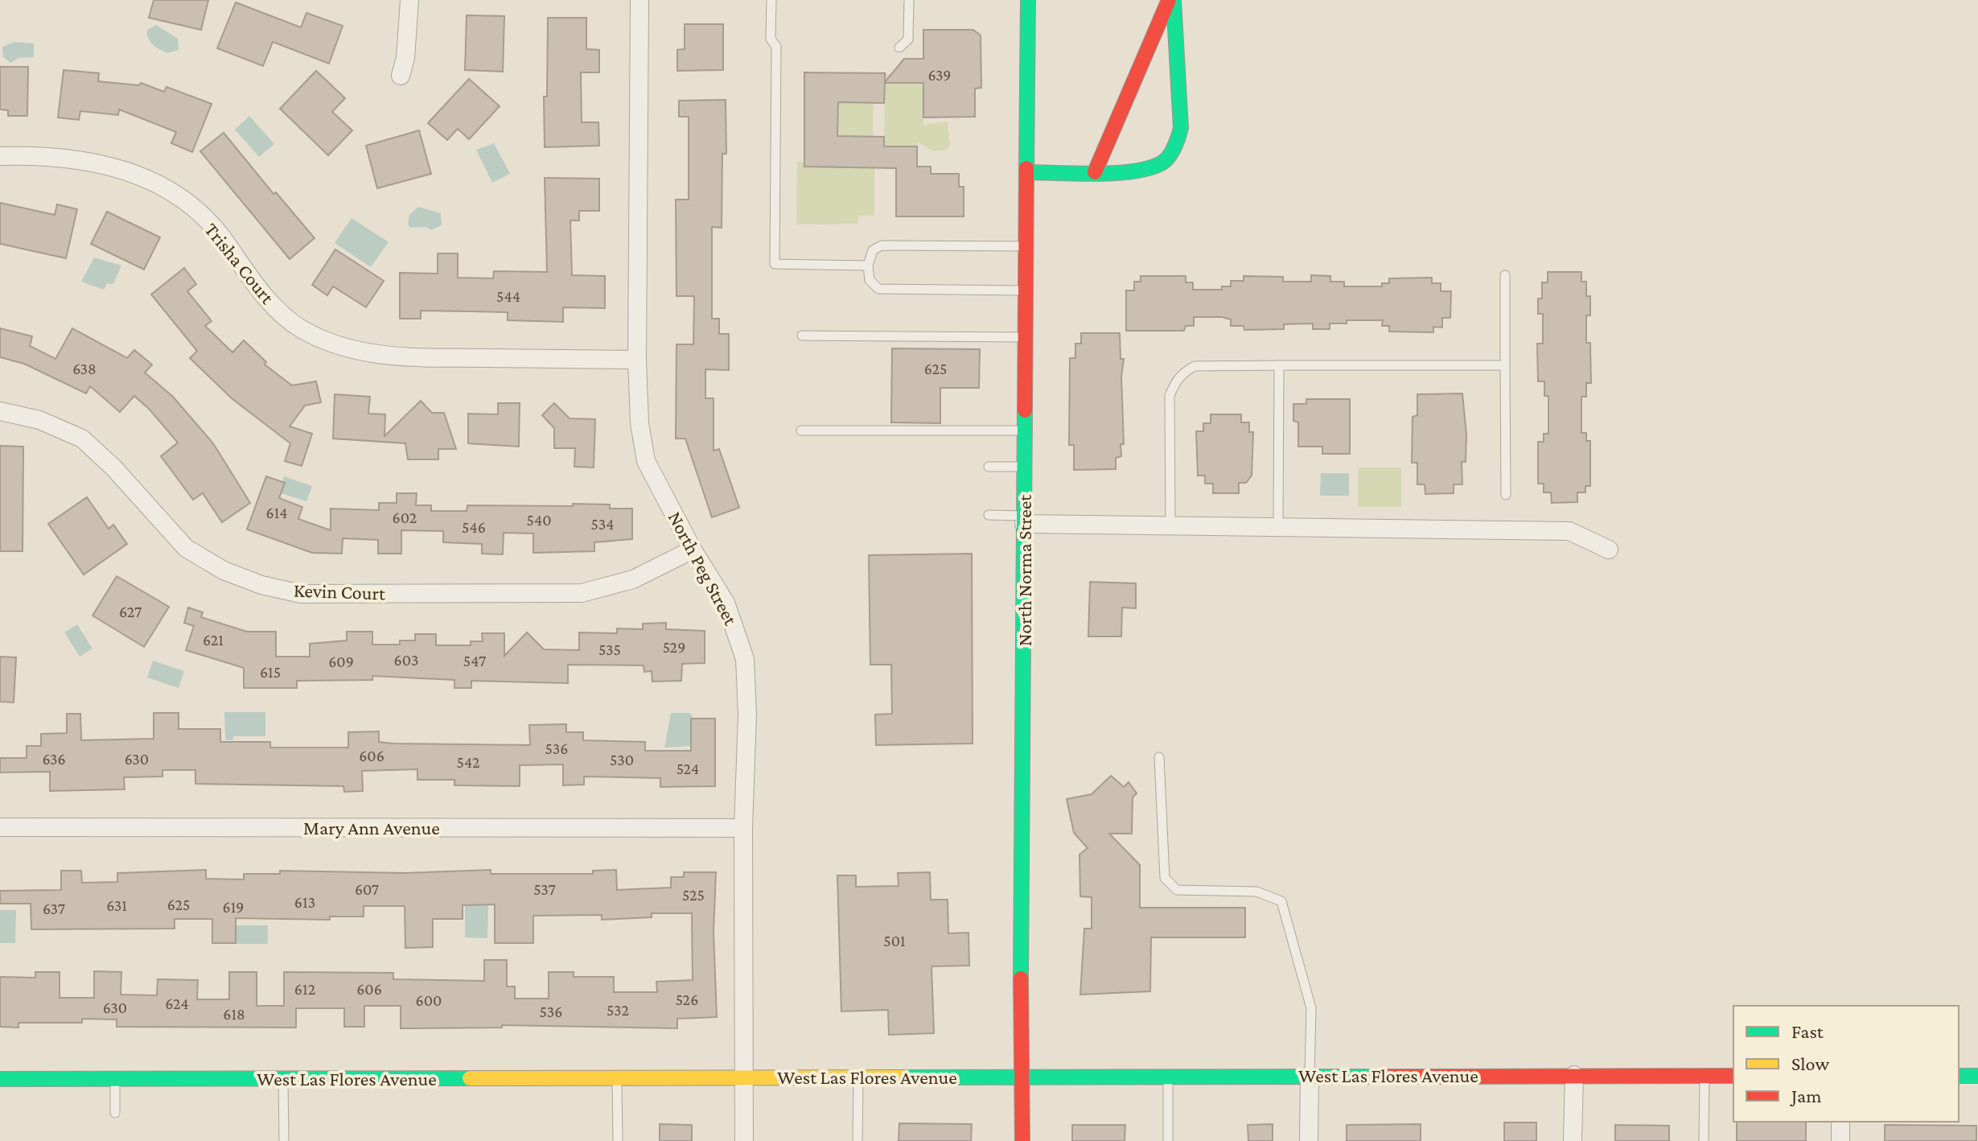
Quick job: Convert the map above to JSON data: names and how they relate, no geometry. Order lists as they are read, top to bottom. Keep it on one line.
{"streets":{"main road":["North Norma Street","West Las Flores Avenue"],"street":["Trisha Court","North Peg Street","Kevin Court","Mary Ann Avenue"]},"crossings":[["Trisha Court","North Peg Street"],["North Peg Street","Kevin Court"],["North Peg Street","Mary Ann Avenue"],["North Peg Street","West Las Flores Avenue"],["North Norma Street","West Las Flores Avenue"]],"house_numbers":["639","544","638","625","614","602","540","534","546","627","621","529","535","603","547","609","615","536","606","636","630","530","542","524","607","537","525","613","625","631","619","637","501","612","606","526","600","624","630","532","536","618"],"legend":["Fast","Slow","Jam"]}
